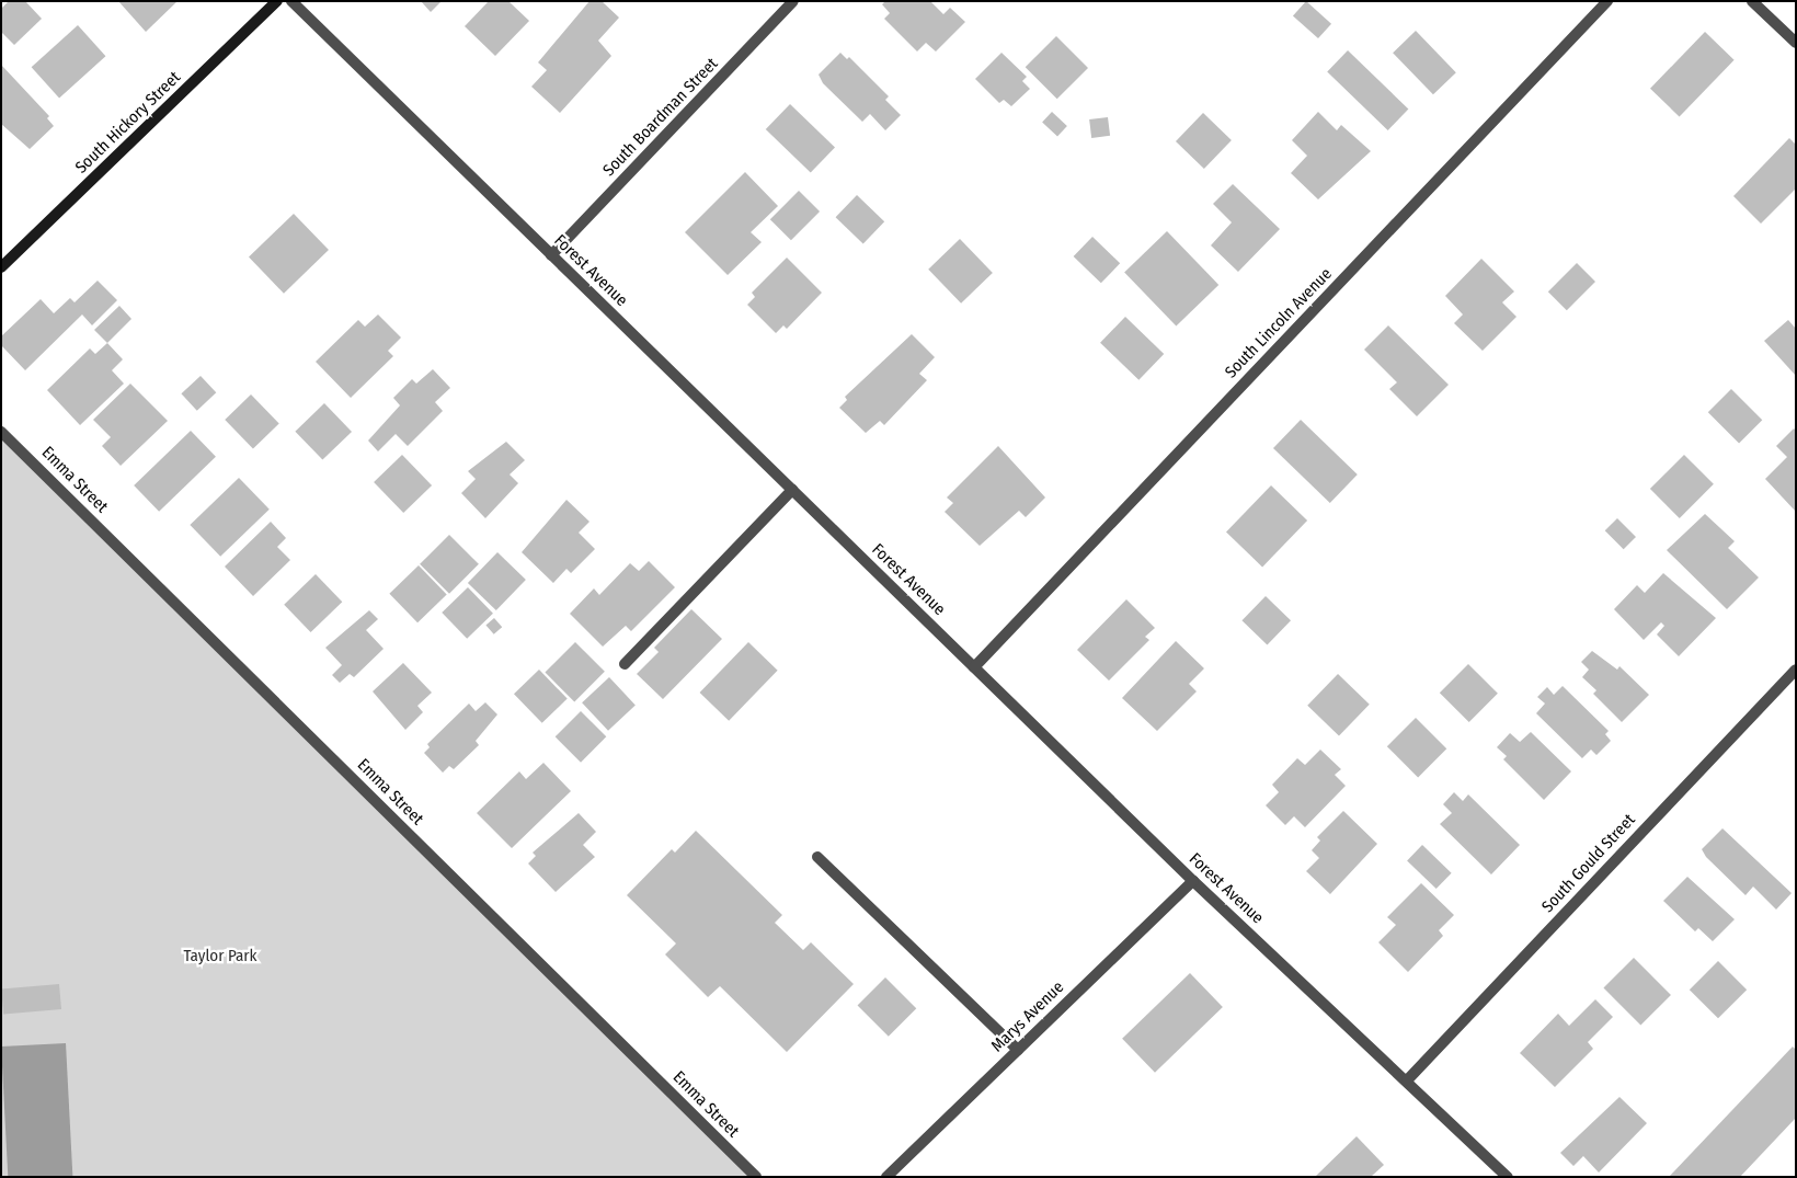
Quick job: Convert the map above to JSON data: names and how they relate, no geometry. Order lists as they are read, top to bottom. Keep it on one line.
{"streets":{"street":["South Boardman Street","South Hickory Street","Forest Avenue","South Lincoln Avenue","Emma Street","South Gould Street","Marys Avenue"]},"crossings":[["South Boardman Street","Forest Avenue"],["Forest Avenue","South Lincoln Avenue"],["Forest Avenue","South Gould Street"],["Forest Avenue","Marys Avenue"]],"parks":["Taylor Park"]}
